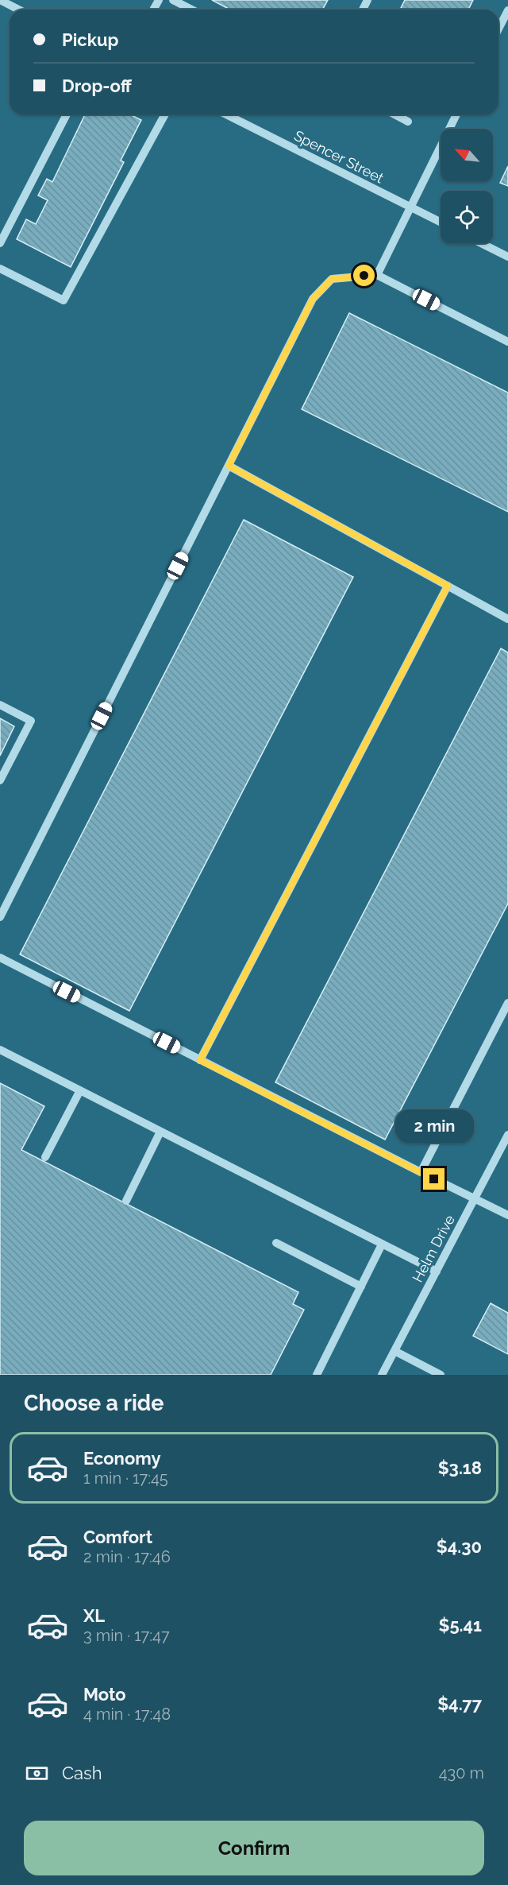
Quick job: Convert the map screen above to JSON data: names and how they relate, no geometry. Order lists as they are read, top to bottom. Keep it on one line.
{"streets":{"street":["Spencer Street","Helm Drive"]},"north":"top left","page":{"banner":["Pickup","Drop-off"],"bubble":"2 min","heading":"Choose a ride","list":[{"name":"Economy","note":"1 min · 17:45","value":"$3.18"},{"name":"Comfort","note":"2 min · 17:46","value":"$4.30"},{"name":"XL","note":"3 min · 17:47","value":"$5.41"},{"name":"Moto","note":"4 min · 17:48","value":"$4.77"}],"pay":["Cash","430 m"],"buttons":"Confirm"}}
